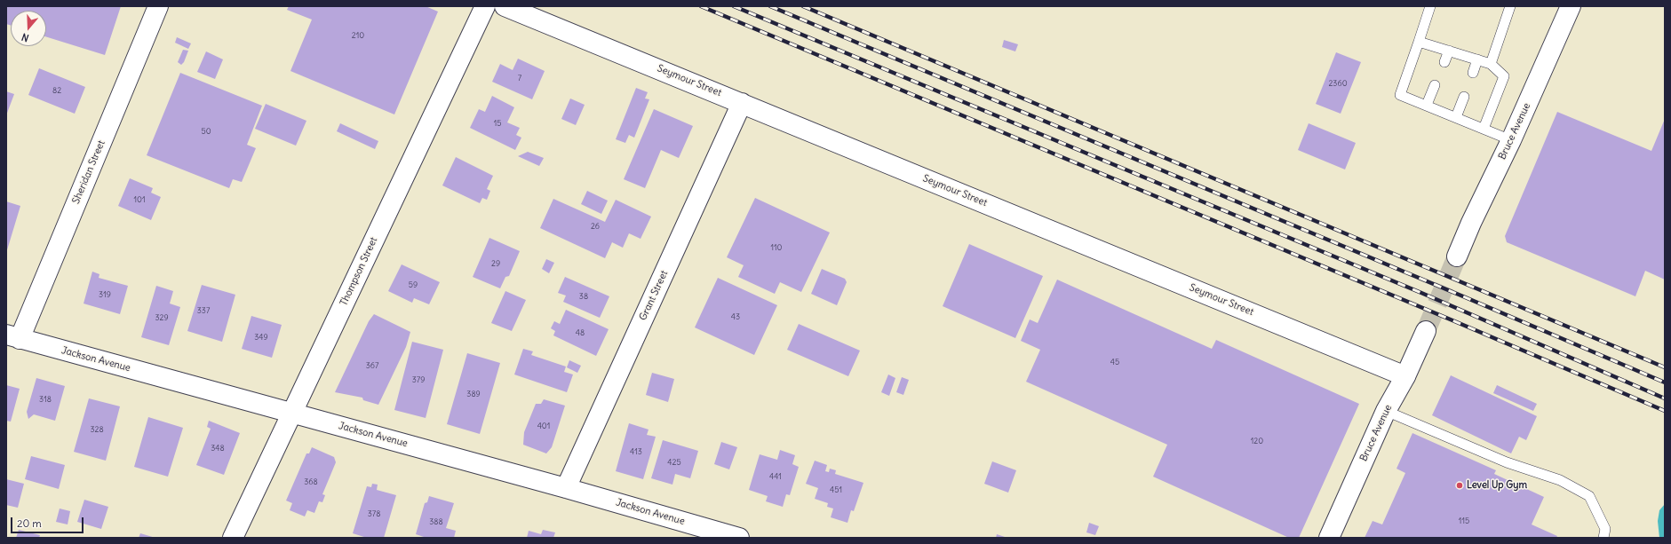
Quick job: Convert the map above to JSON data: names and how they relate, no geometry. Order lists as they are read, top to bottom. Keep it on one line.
{"streets":{"street":["Seymour Street","Bruce Avenue","Sheridan Street","Thompson Street","Grant Street","Jackson Avenue"]},"crossings":[["Seymour Street","Bruce Avenue"],["Seymour Street","Grant Street"],["Sheridan Street","Jackson Avenue"],["Thompson Street","Jackson Avenue"],["Grant Street","Jackson Avenue"]],"places":["Level Up Gym"],"house_numbers":["210","7","2360","82","15","50","101","26","110","29","59","319","38","337","43","329","48","349","45","367","379","389","318","401","328","120","348","413","425","441","368","451","378","115","388"],"scale_bar":"20 m","north":"bottom"}
